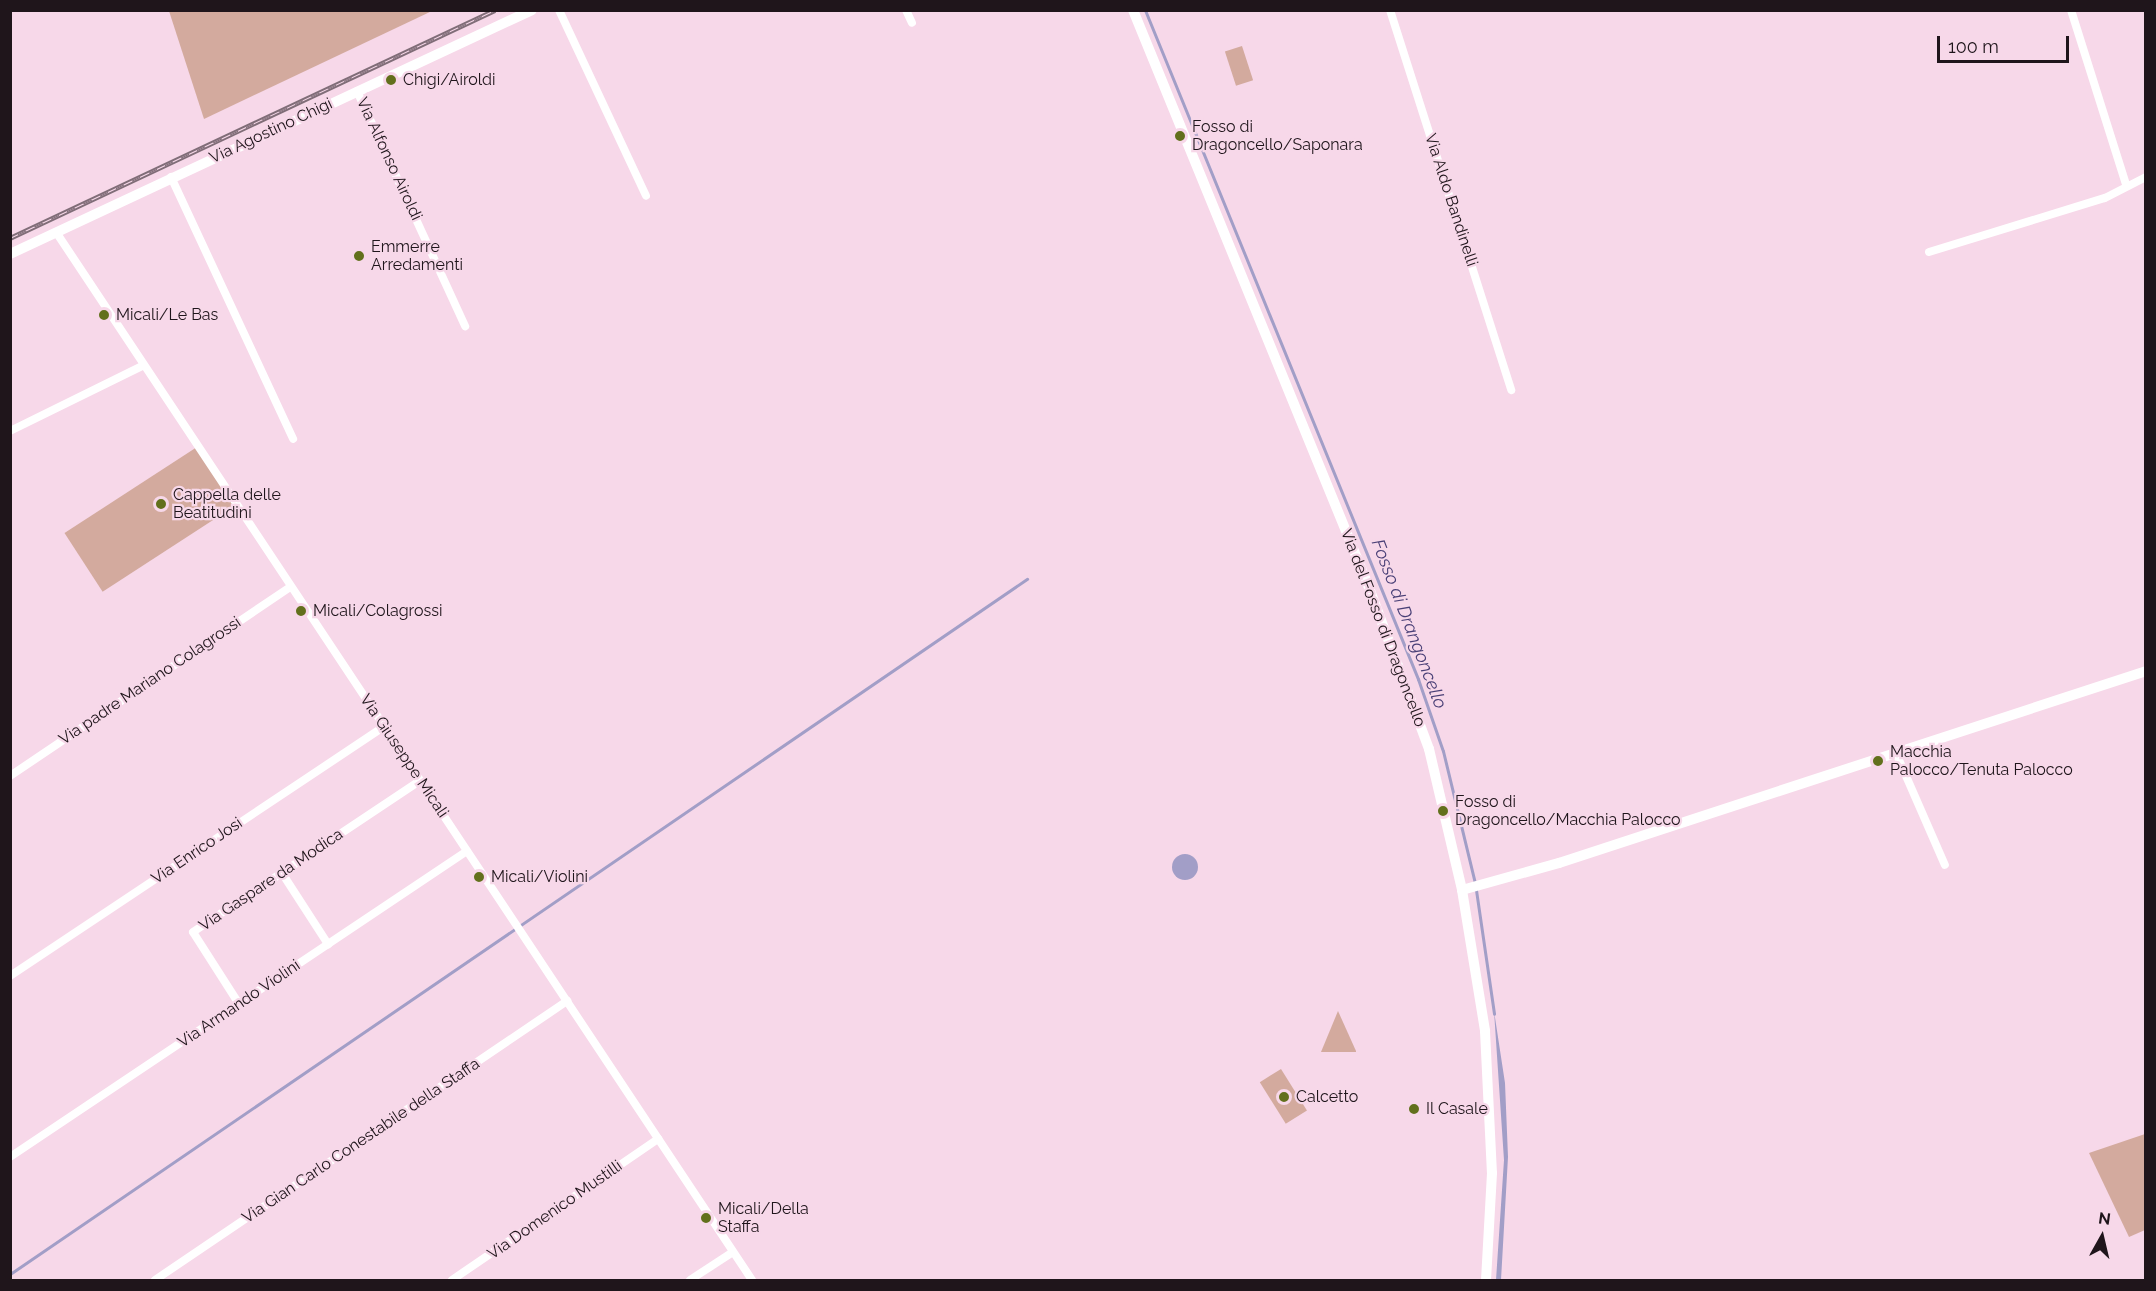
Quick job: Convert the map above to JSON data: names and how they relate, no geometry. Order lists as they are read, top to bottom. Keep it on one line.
{"streets":{"street":["Via Agostino Chigi","Via Alfonso Airoldi","Via Aldo Bandinelli","Via del Fosso di Dragoncello","Via padre Mariano Colagrossi","Via Giuseppe Micali","Via Enrico Josi","Via Gaspare da Modica","Via Armando Violini","Via Gian Carlo Conestabile della Staffa","Via Domenico Mustilli"]},"crossings":[["Via Agostino Chigi","Via Alfonso Airoldi"],["Via Agostino Chigi","Via Giuseppe Micali"],["Via padre Mariano Colagrossi","Via Giuseppe Micali"],["Via Giuseppe Micali","Via Enrico Josi"],["Via Giuseppe Micali","Via Gaspare da Modica"],["Via Giuseppe Micali","Via Armando Violini"],["Via Giuseppe Micali","Via Gian Carlo Conestabile della Staffa"],["Via Giuseppe Micali","Via Domenico Mustilli"],["Via Gaspare da Modica","Via Armando Violini"]],"water":["Fosso di Drangoncello"],"places":["Chigi/Airoldi","Fosso di Dragoncello/Saponara","Emmerre Arredamenti","Micali/Le Bas","Cappella delle Beatitudini","Micali/Colagrossi","Macchia Palocco/Tenuta Palocco","Fosso di Dragoncello/Macchia Palocco","Micali/Violini","Calcetto","Il Casale","Micali/Della Staffa"],"scale_bar":"100 m","north":"top"}
